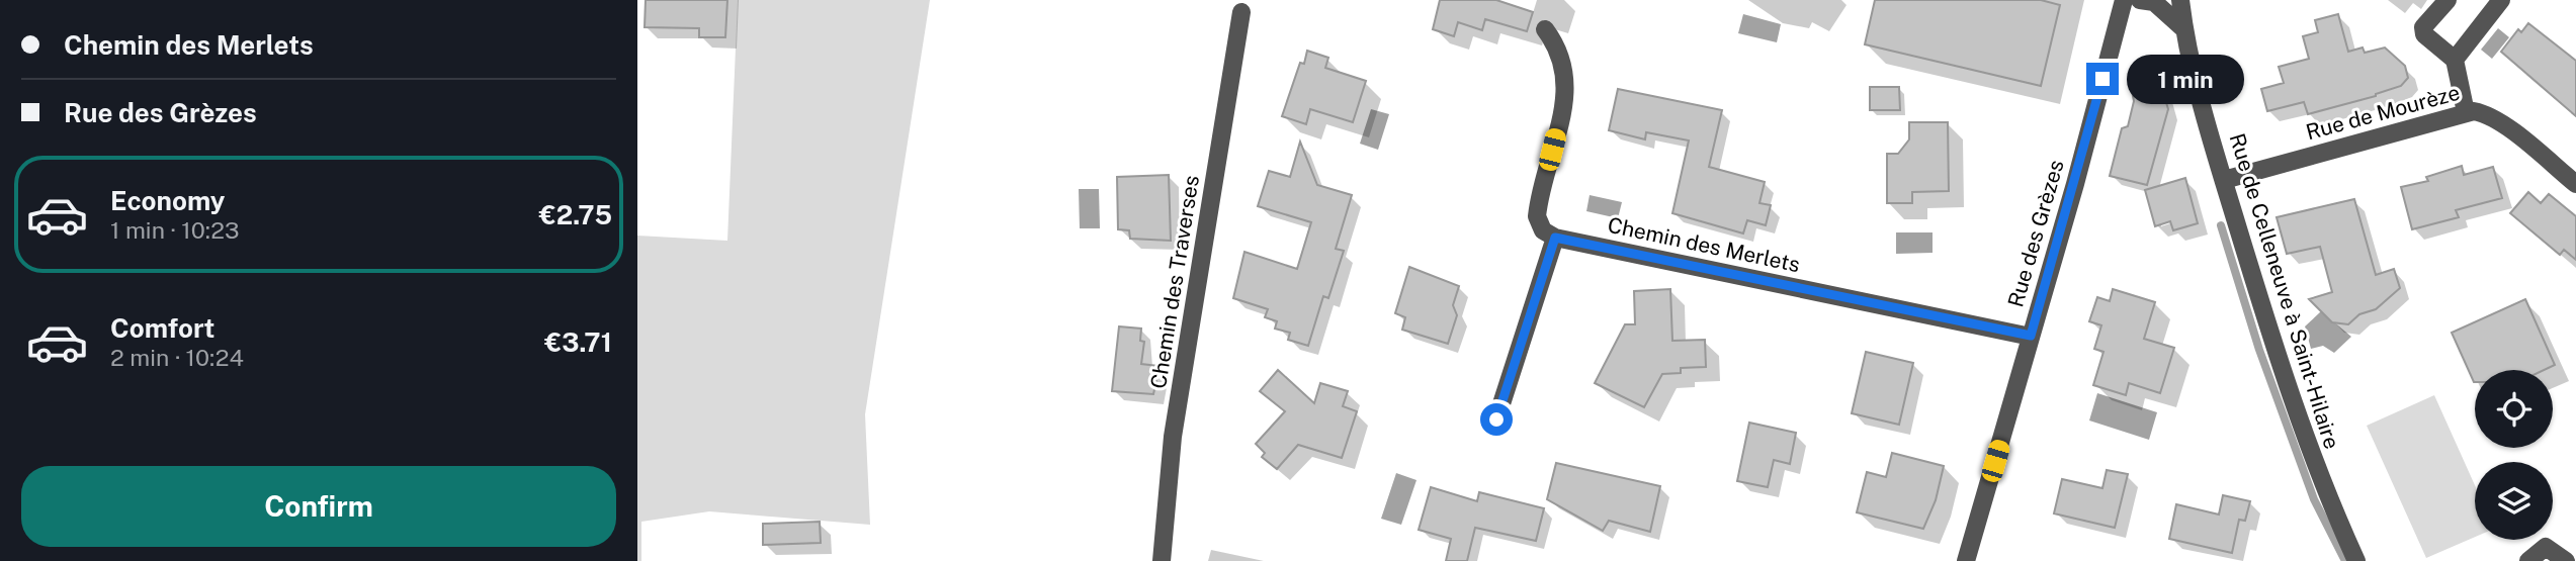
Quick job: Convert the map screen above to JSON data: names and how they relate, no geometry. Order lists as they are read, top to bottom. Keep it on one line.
{"streets":{"street":["Rue de Mourèze","Rue des Grèzes","Chemin des Merlets","Chemin des Traverses","Rue de Celleneuve à Saint-Hilaire"]},"crossings":[["Rue de Mourèze","Rue de Celleneuve à Saint-Hilaire"],["Rue des Grèzes","Chemin des Merlets"]],"page":{"banner":["Chemin des Merlets","Rue des Grèzes"],"bubble":"1 min","list":[{"name":"Economy","note":"1 min · 10:23","value":"€2.75"},{"name":"Comfort","note":"2 min · 10:24","value":"€3.71"}],"buttons":"Confirm"}}
